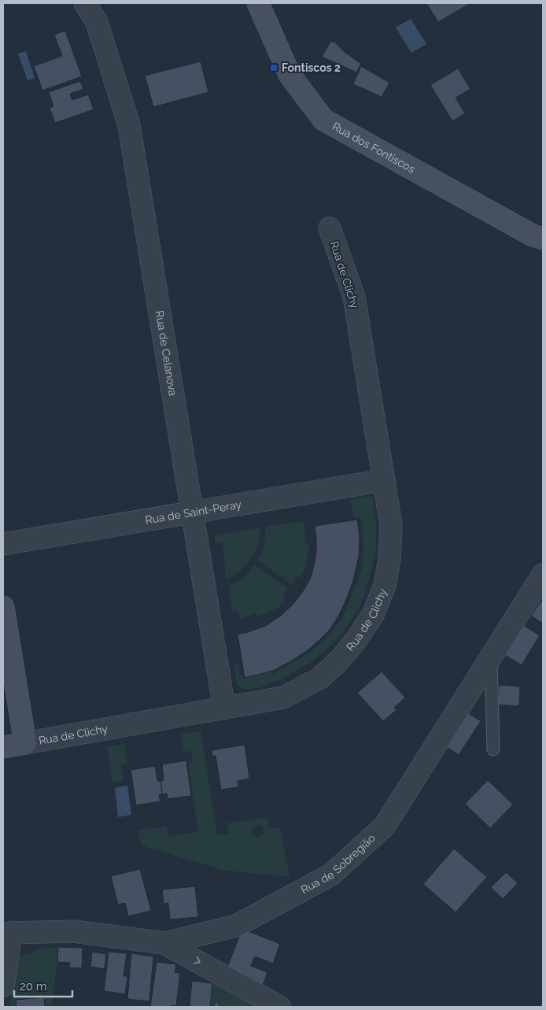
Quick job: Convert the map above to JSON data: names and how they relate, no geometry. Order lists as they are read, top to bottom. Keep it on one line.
{"streets":{"street":["Rua dos Fontiscos","Rua de Clichy","Rua de Celanova","Rua de Saint-Peray","Rua de Sobregião"]},"crossings":[["Rua de Clichy","Rua de Celanova"],["Rua de Clichy","Rua de Saint-Peray"],["Rua de Celanova","Rua de Saint-Peray"]],"places":{"transit":["Fontiscos 2"]},"scale_bar":"20 m"}
